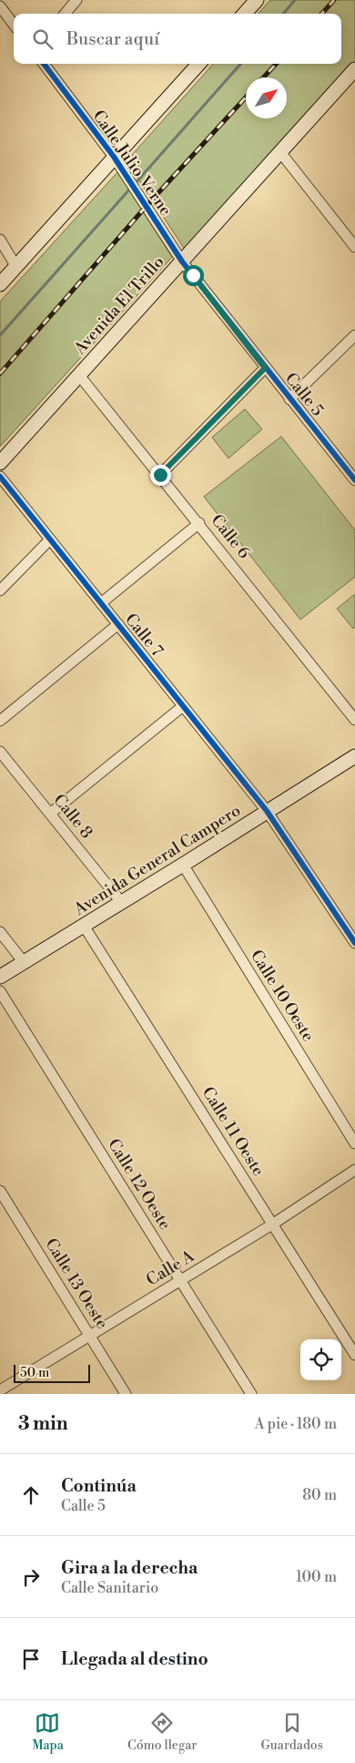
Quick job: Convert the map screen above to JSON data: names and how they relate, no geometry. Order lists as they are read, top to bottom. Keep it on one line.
{"streets":{"main road":["Avenida El Trillo","Avenida General Campero"],"street":["Calle Julio Verne","Calle 5","Calle 6","Calle 7","Calle 8","Calle 10 Oeste","Calle 11 Oeste","Calle 12 Oeste","Calle A","Calle 13 Oeste"]},"crossings":[["Calle Julio Verne","Avenida El Trillo"],["Calle Julio Verne","Calle 5"],["Avenida El Trillo","Calle 5"],["Avenida El Trillo","Calle 6"],["Calle 7","Avenida General Campero"],["Calle 8","Avenida General Campero"],["Avenida General Campero","Calle 10 Oeste"],["Avenida General Campero","Calle 11 Oeste"],["Calle 11 Oeste","Calle A"],["Calle 12 Oeste","Calle A"],["Calle A","Calle 13 Oeste"]],"scale_bar":"50 m","north":"top right","page":{"search":"Buscar aquí","scale":"50 m","heading":["3 min","A pie · 180 m"],"list":[["Continúa","Calle 5","80 m"],["Gira a la derecha","Calle Sanitario","100 m"],"Llegada al destino"],"nav":["Mapa","Cómo llegar","Guardados"]}}
